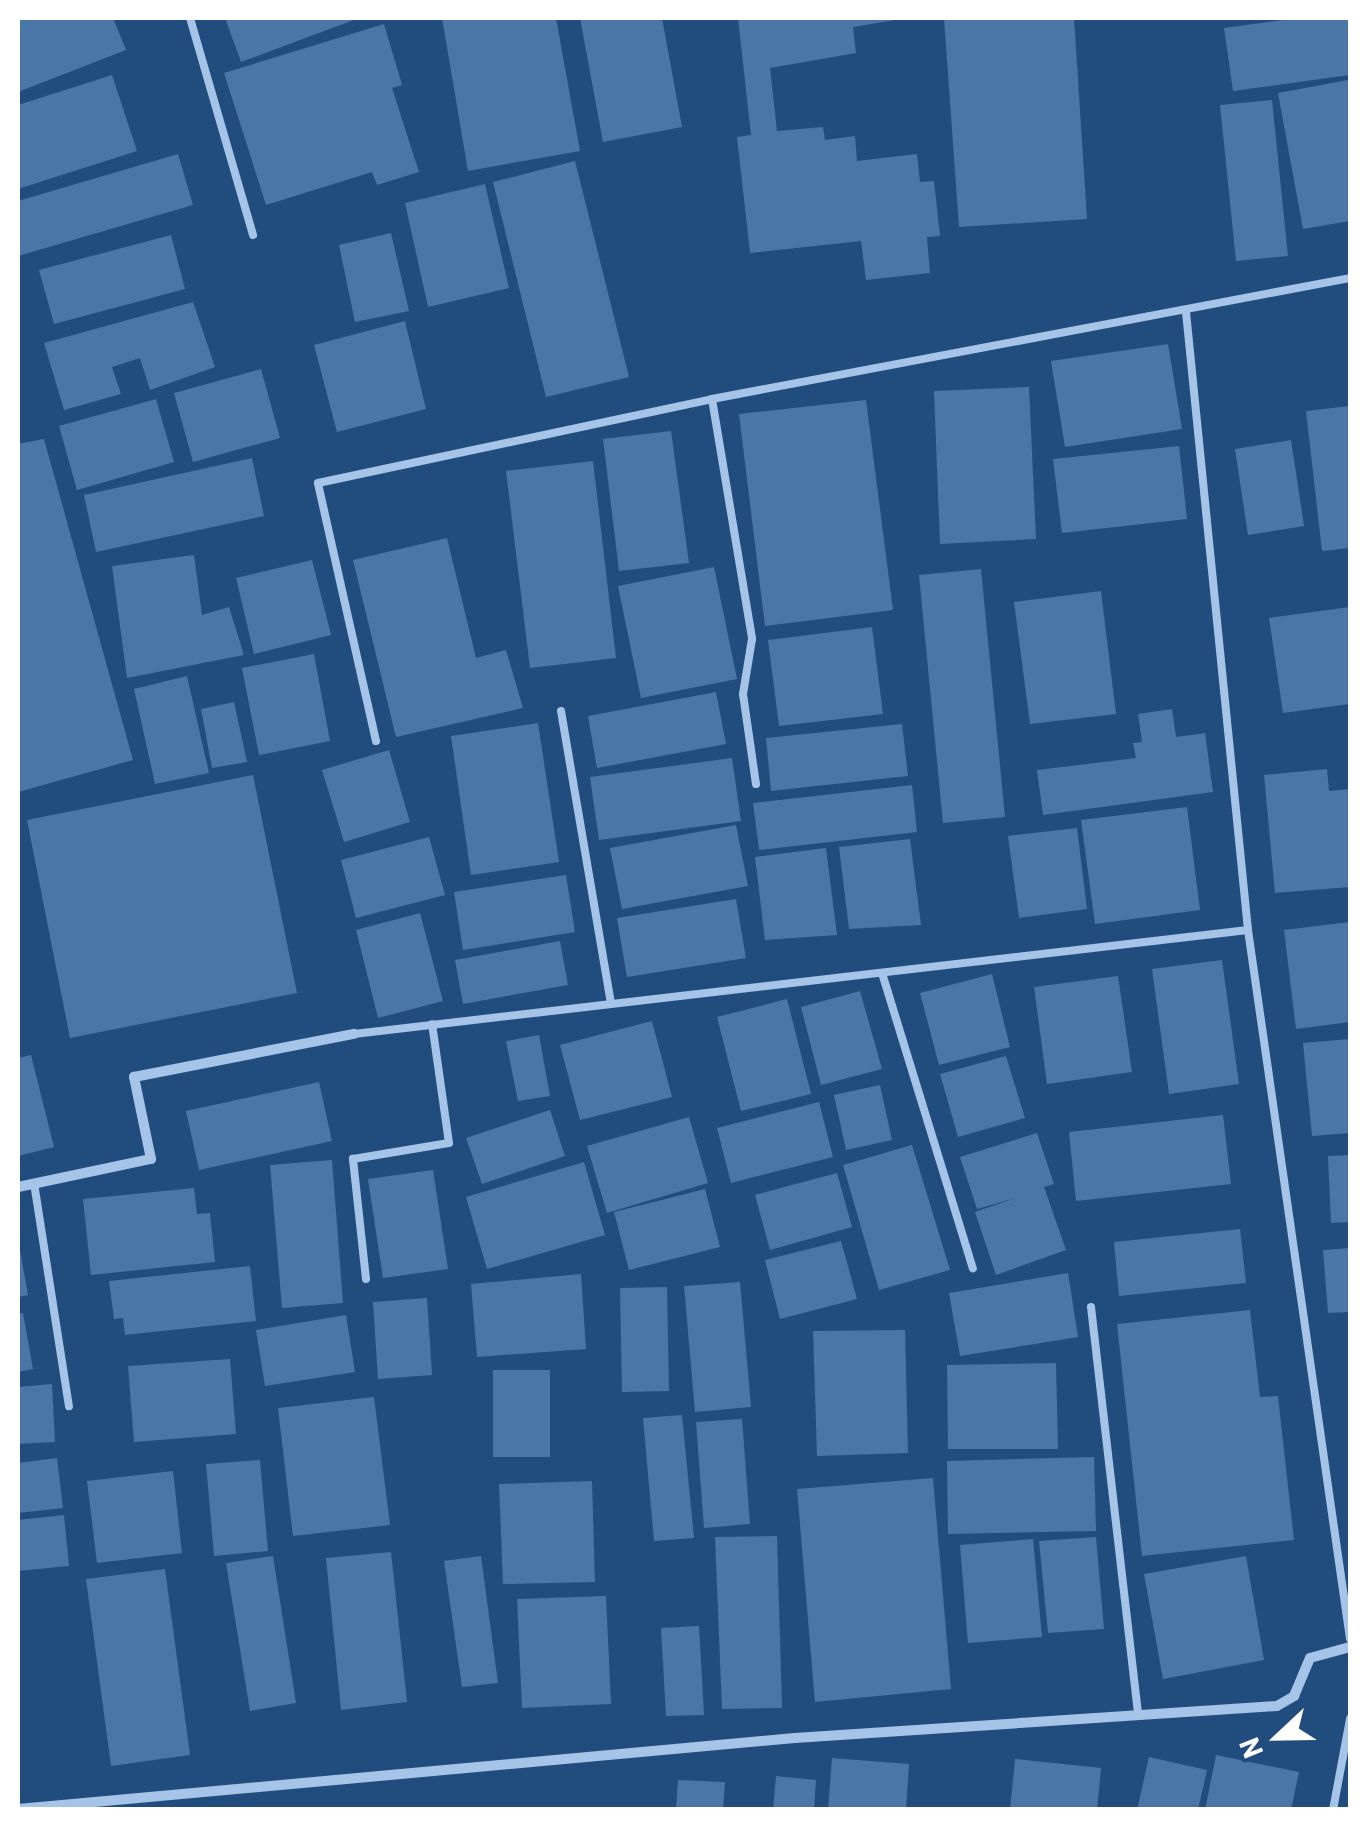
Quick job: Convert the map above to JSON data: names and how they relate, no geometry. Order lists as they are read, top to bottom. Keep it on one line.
{"north":"left"}
